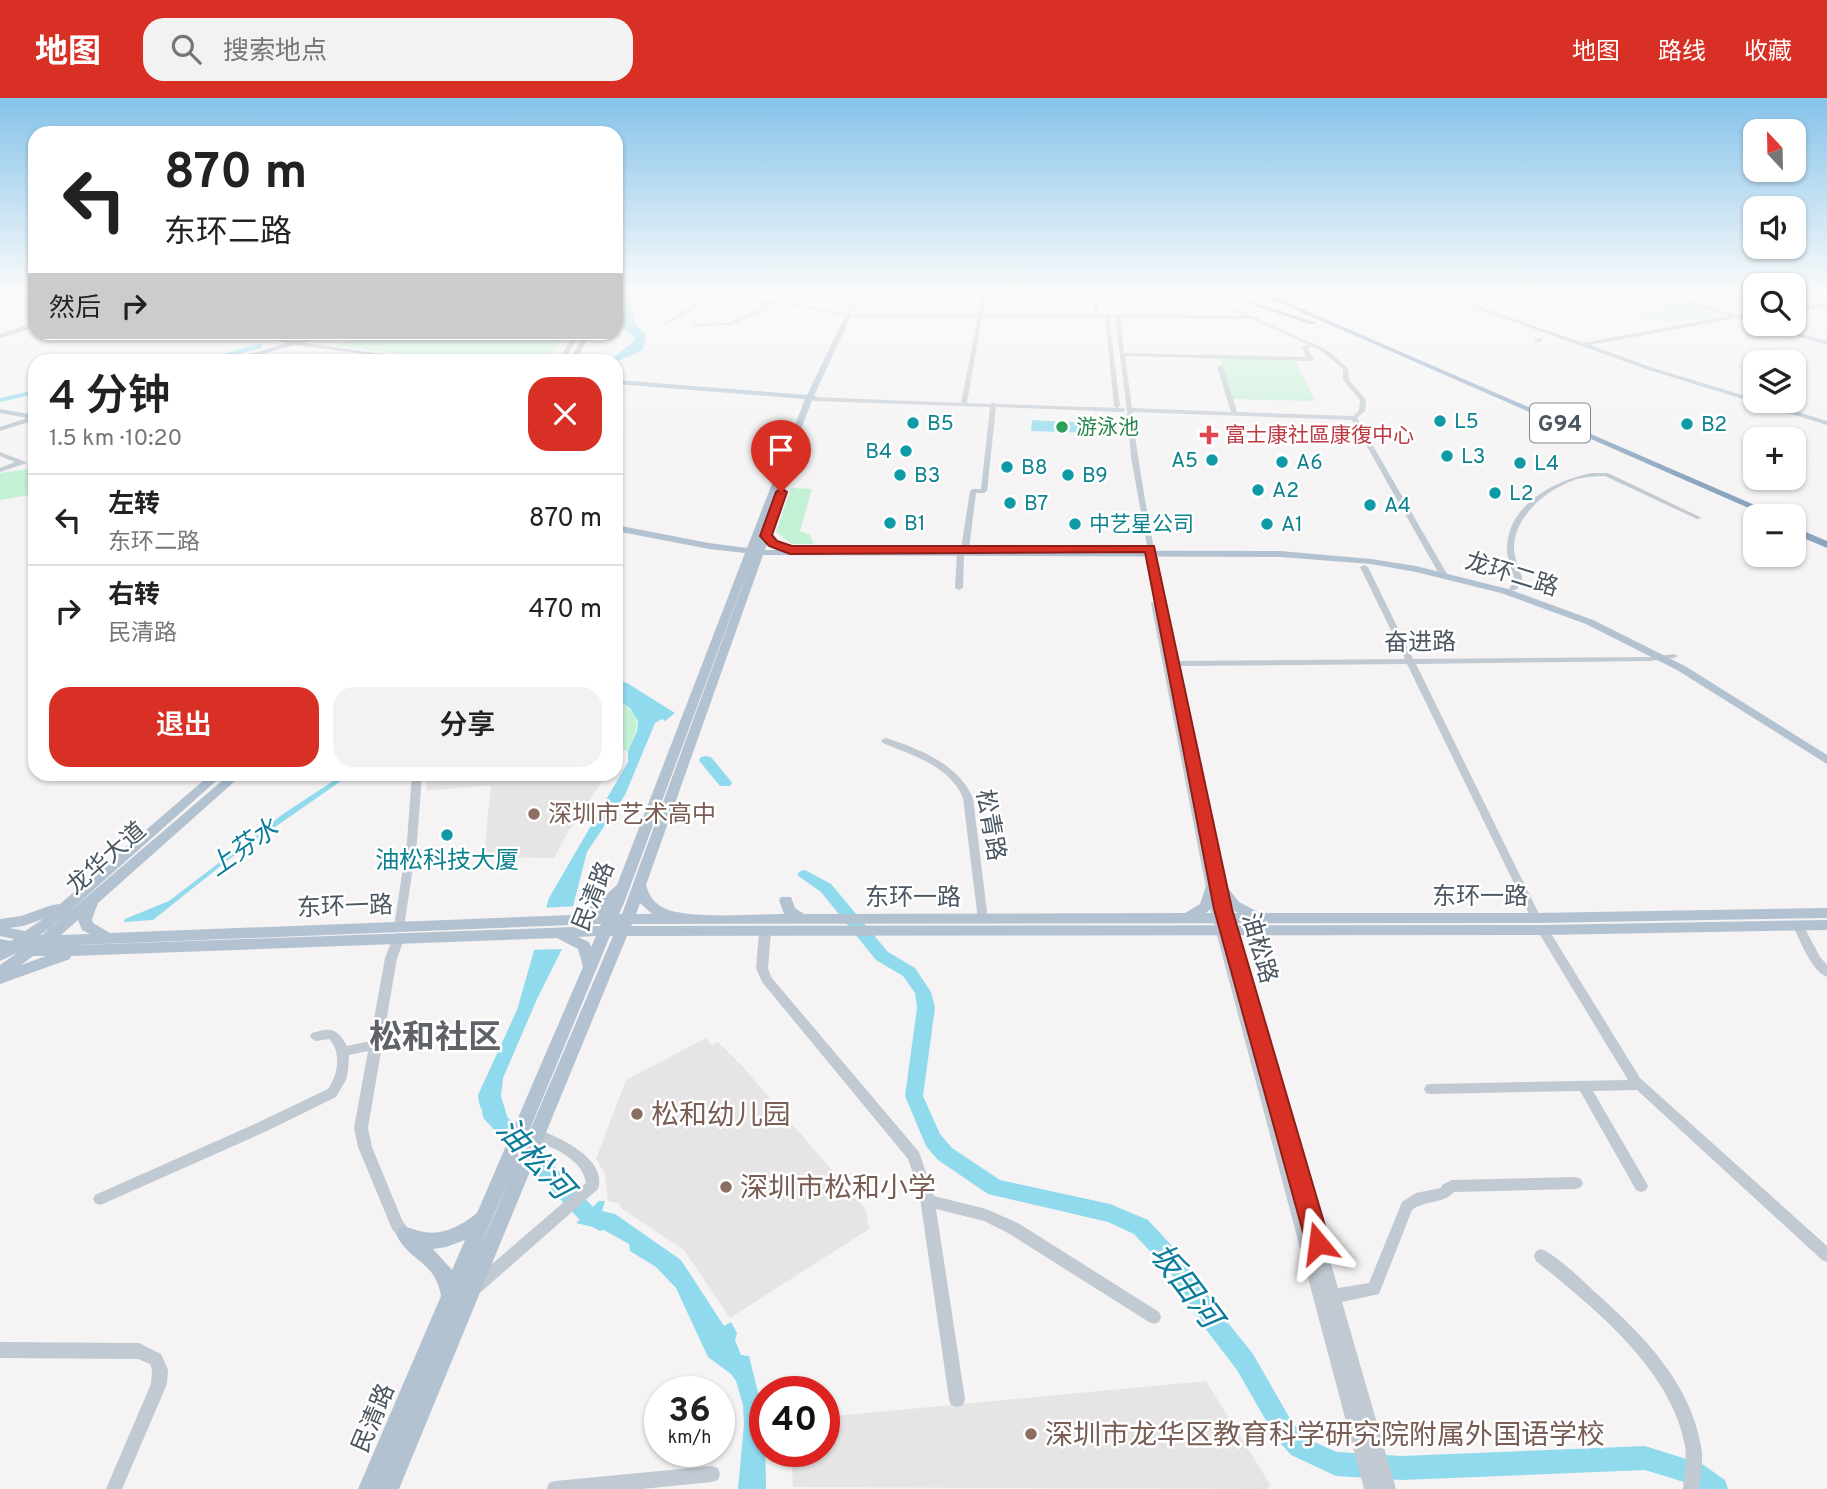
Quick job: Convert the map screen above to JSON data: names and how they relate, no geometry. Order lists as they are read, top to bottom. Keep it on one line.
{"streets":{"highway":["G94"],"main road":["龙环二路","龙华大道","民清路","东环一路"],"street":["奋进路","松青路","油松路"]},"crossings":[["龙环二路","奋进路"],["龙环二路","油松路"],["奋进路","油松路"],["松青路","东环一路"],["龙华大道","东环一路"],["民清路","东环一路"],["东环一路","油松路"]],"districts":["松和社区"],"water":["上芬水","油松河","坂田河"],"places":{"other":["L5","B5","B2","游泳池","B4","L3","A5","A6","L4","B8","B3","B9","A2","L2","B7","A4","B1","中艺星公司","A1","深圳市艺术高中","油松科技大厦","松和幼儿园","深圳市松和小学","深圳市龙华区教育科学研究院附属外国语学校"],"health":["富士康社區康復中心"]},"north":"top","page":{"header":"地图","search":"搜索地点","nav":["地图","路线","收藏"],"map_buttons":["+","−"],"turn":["870 m","东环二路"],"then":"然后","heading":["4 分钟","1.5 km · 10:20"],"list":[{"name":"左转","note":"东环二路","value":"870 m"},{"name":"右转","note":"民清路","value":"470 m"}],"buttons":["退出","分享"],"speed":"36 km/h","limit":"40"}}
